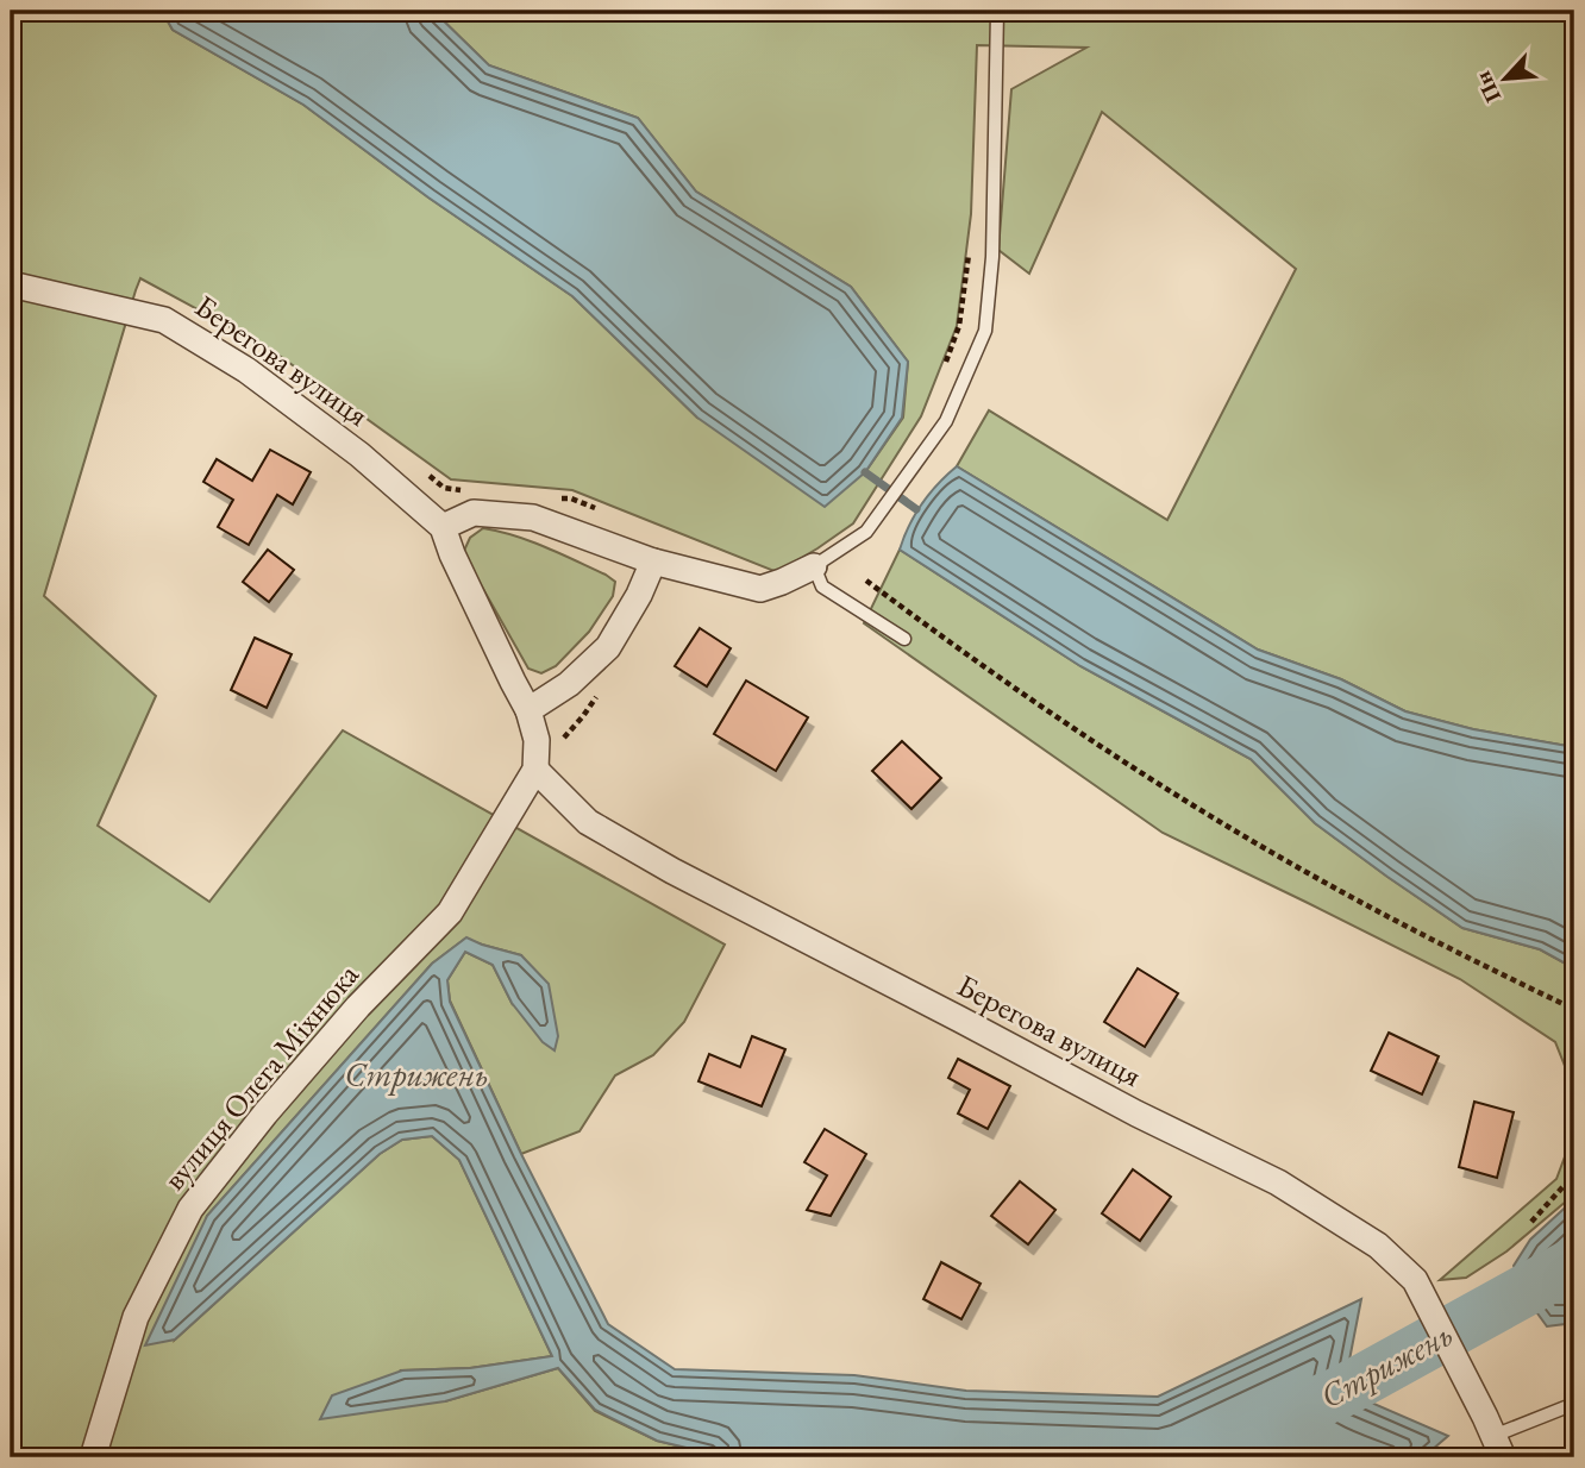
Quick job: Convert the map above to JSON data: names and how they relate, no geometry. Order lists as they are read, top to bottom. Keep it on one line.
{"streets":{"street":["Берегова вулиця","вулиця Олега Міхнюка"]},"crossings":[["Берегова вулиця","вулиця Олега Міхнюка"]],"water":["Стрижень"],"north":"bottom left"}
